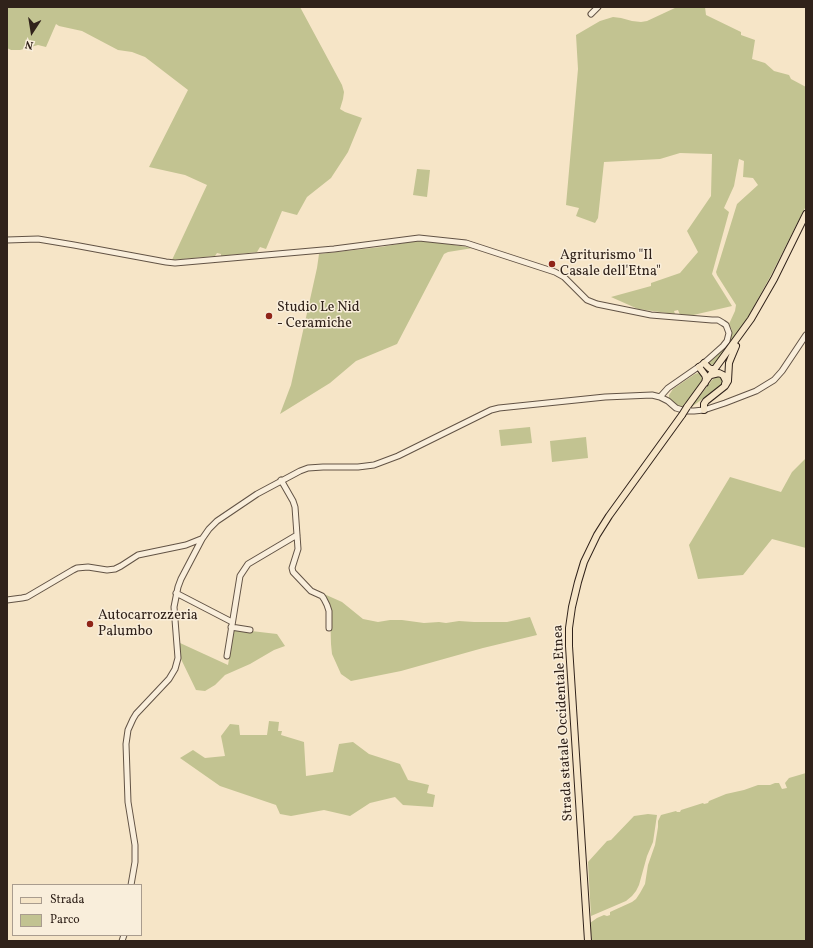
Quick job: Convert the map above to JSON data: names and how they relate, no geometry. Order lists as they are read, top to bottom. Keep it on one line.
{"streets":{"main road":["Strada statale Occidentale Etnea"]},"places":["Agriturismo \"Il Casale dell'Etna\"","Studio Le Nid - Ceramiche","Autocarrozzeria Palumbo"],"legend":["Strada","Parco"],"north":"bottom"}
